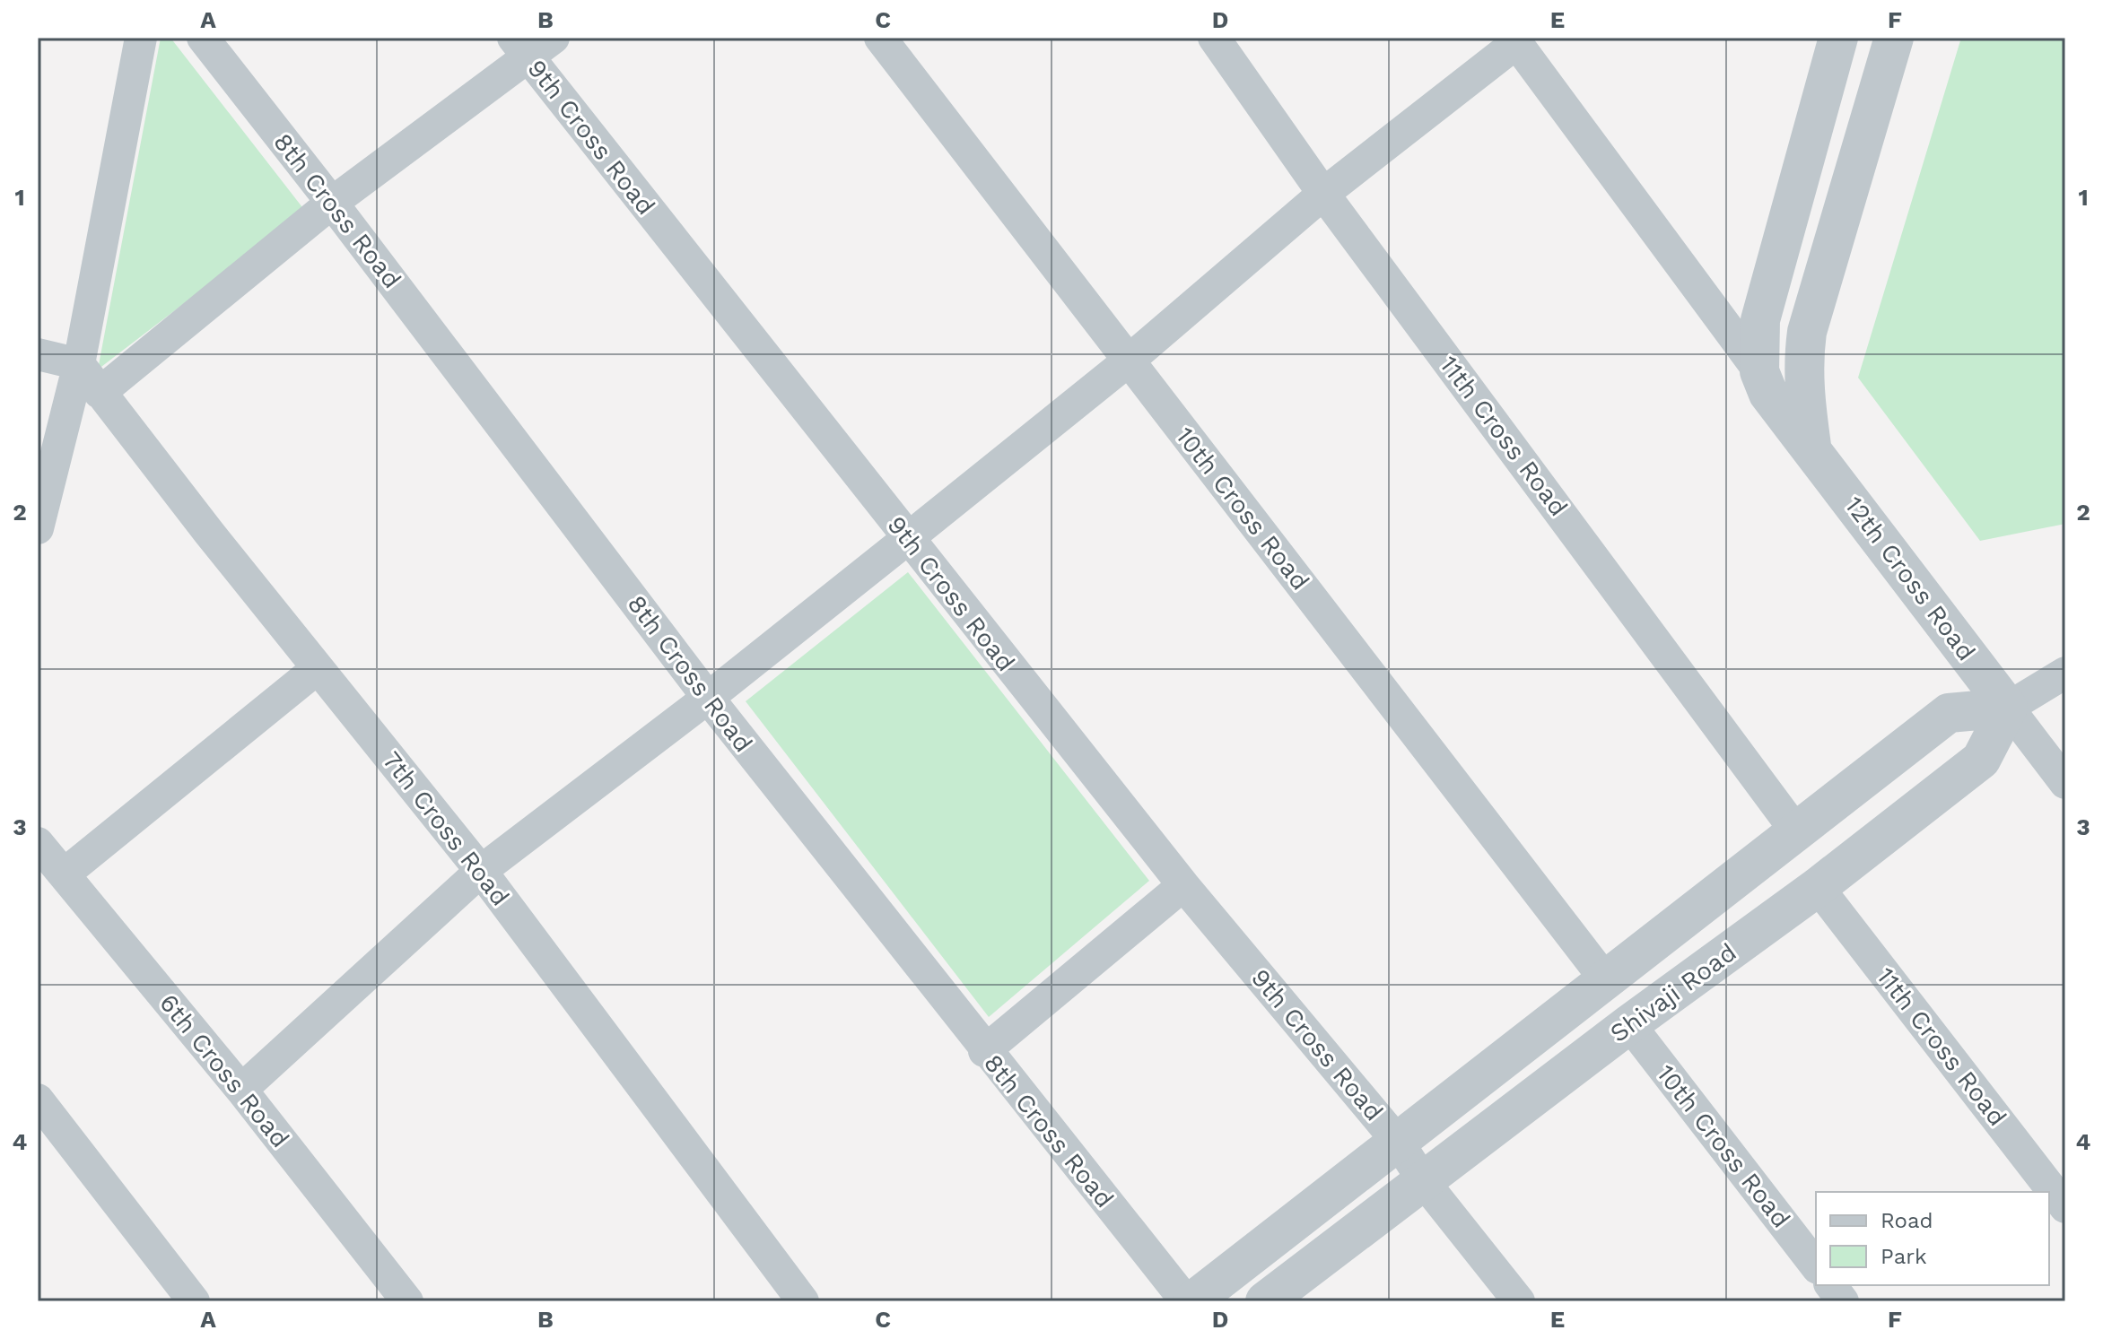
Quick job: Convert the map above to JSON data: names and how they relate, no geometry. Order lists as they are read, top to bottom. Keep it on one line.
{"streets":{"street":["9th Cross Road","8th Cross Road","11th Cross Road","10th Cross Road","12th Cross Road","7th Cross Road","Shivaji Road","6th Cross Road"]},"crossings":[["9th Cross Road","Shivaji Road"],["11th Cross Road","Shivaji Road"],["10th Cross Road","Shivaji Road"],["12th Cross Road","Shivaji Road"]],"legend":["Road","Park"],"grid":{"columns":["A","B","C","D","E","F"],"rows":["1","2","3","4"]}}
